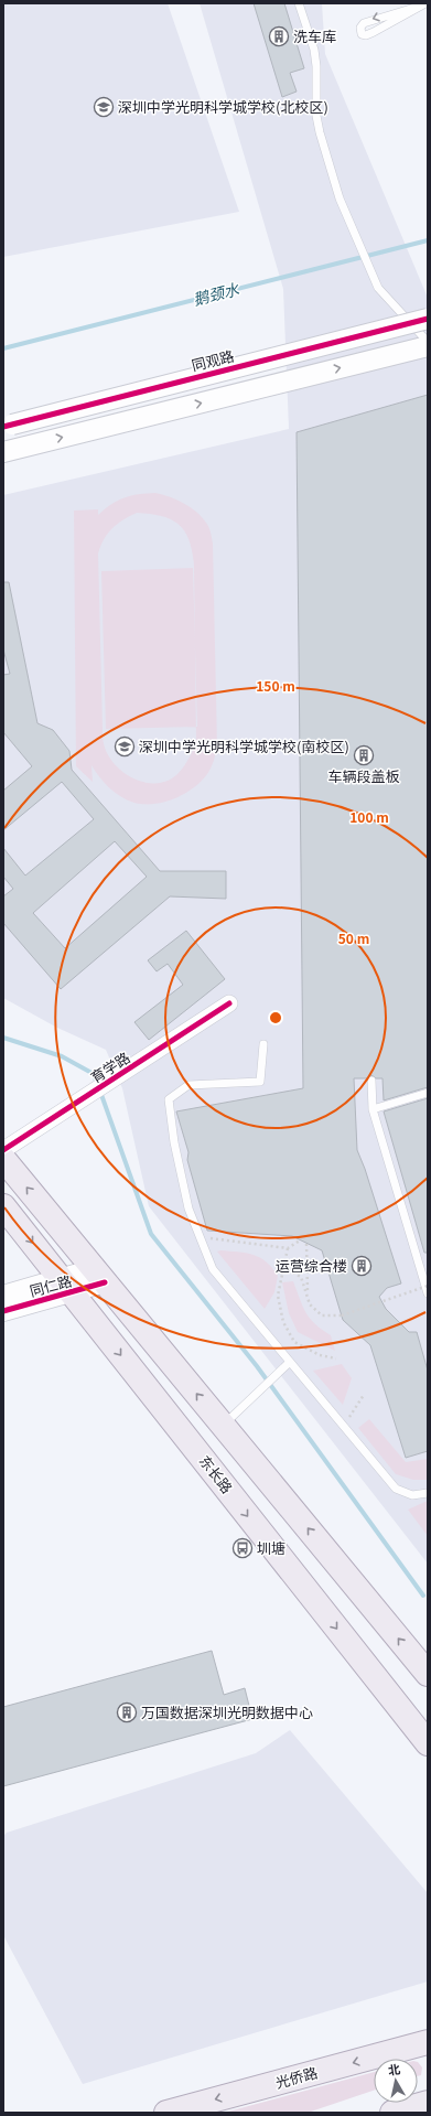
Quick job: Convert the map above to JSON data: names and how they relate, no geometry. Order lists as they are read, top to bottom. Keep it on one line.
{"streets":{"main road":["东长路","光侨路"],"street":["同观路","育学路","同仁路"]},"crossings":[["同仁路","东长路"]],"one_way":["光侨路"],"water":["鹅颈水"],"places":{"building":["洗车库","车辆段盖板","运营综合楼","万国数据深圳光明数据中心"],"school or university":["深圳中学光明科学城学校(北校区)","深圳中学光明科学城学校(南校区)"],"bus stop":["圳塘"]},"north":"top","rings":["150 m","100 m","50 m"]}
